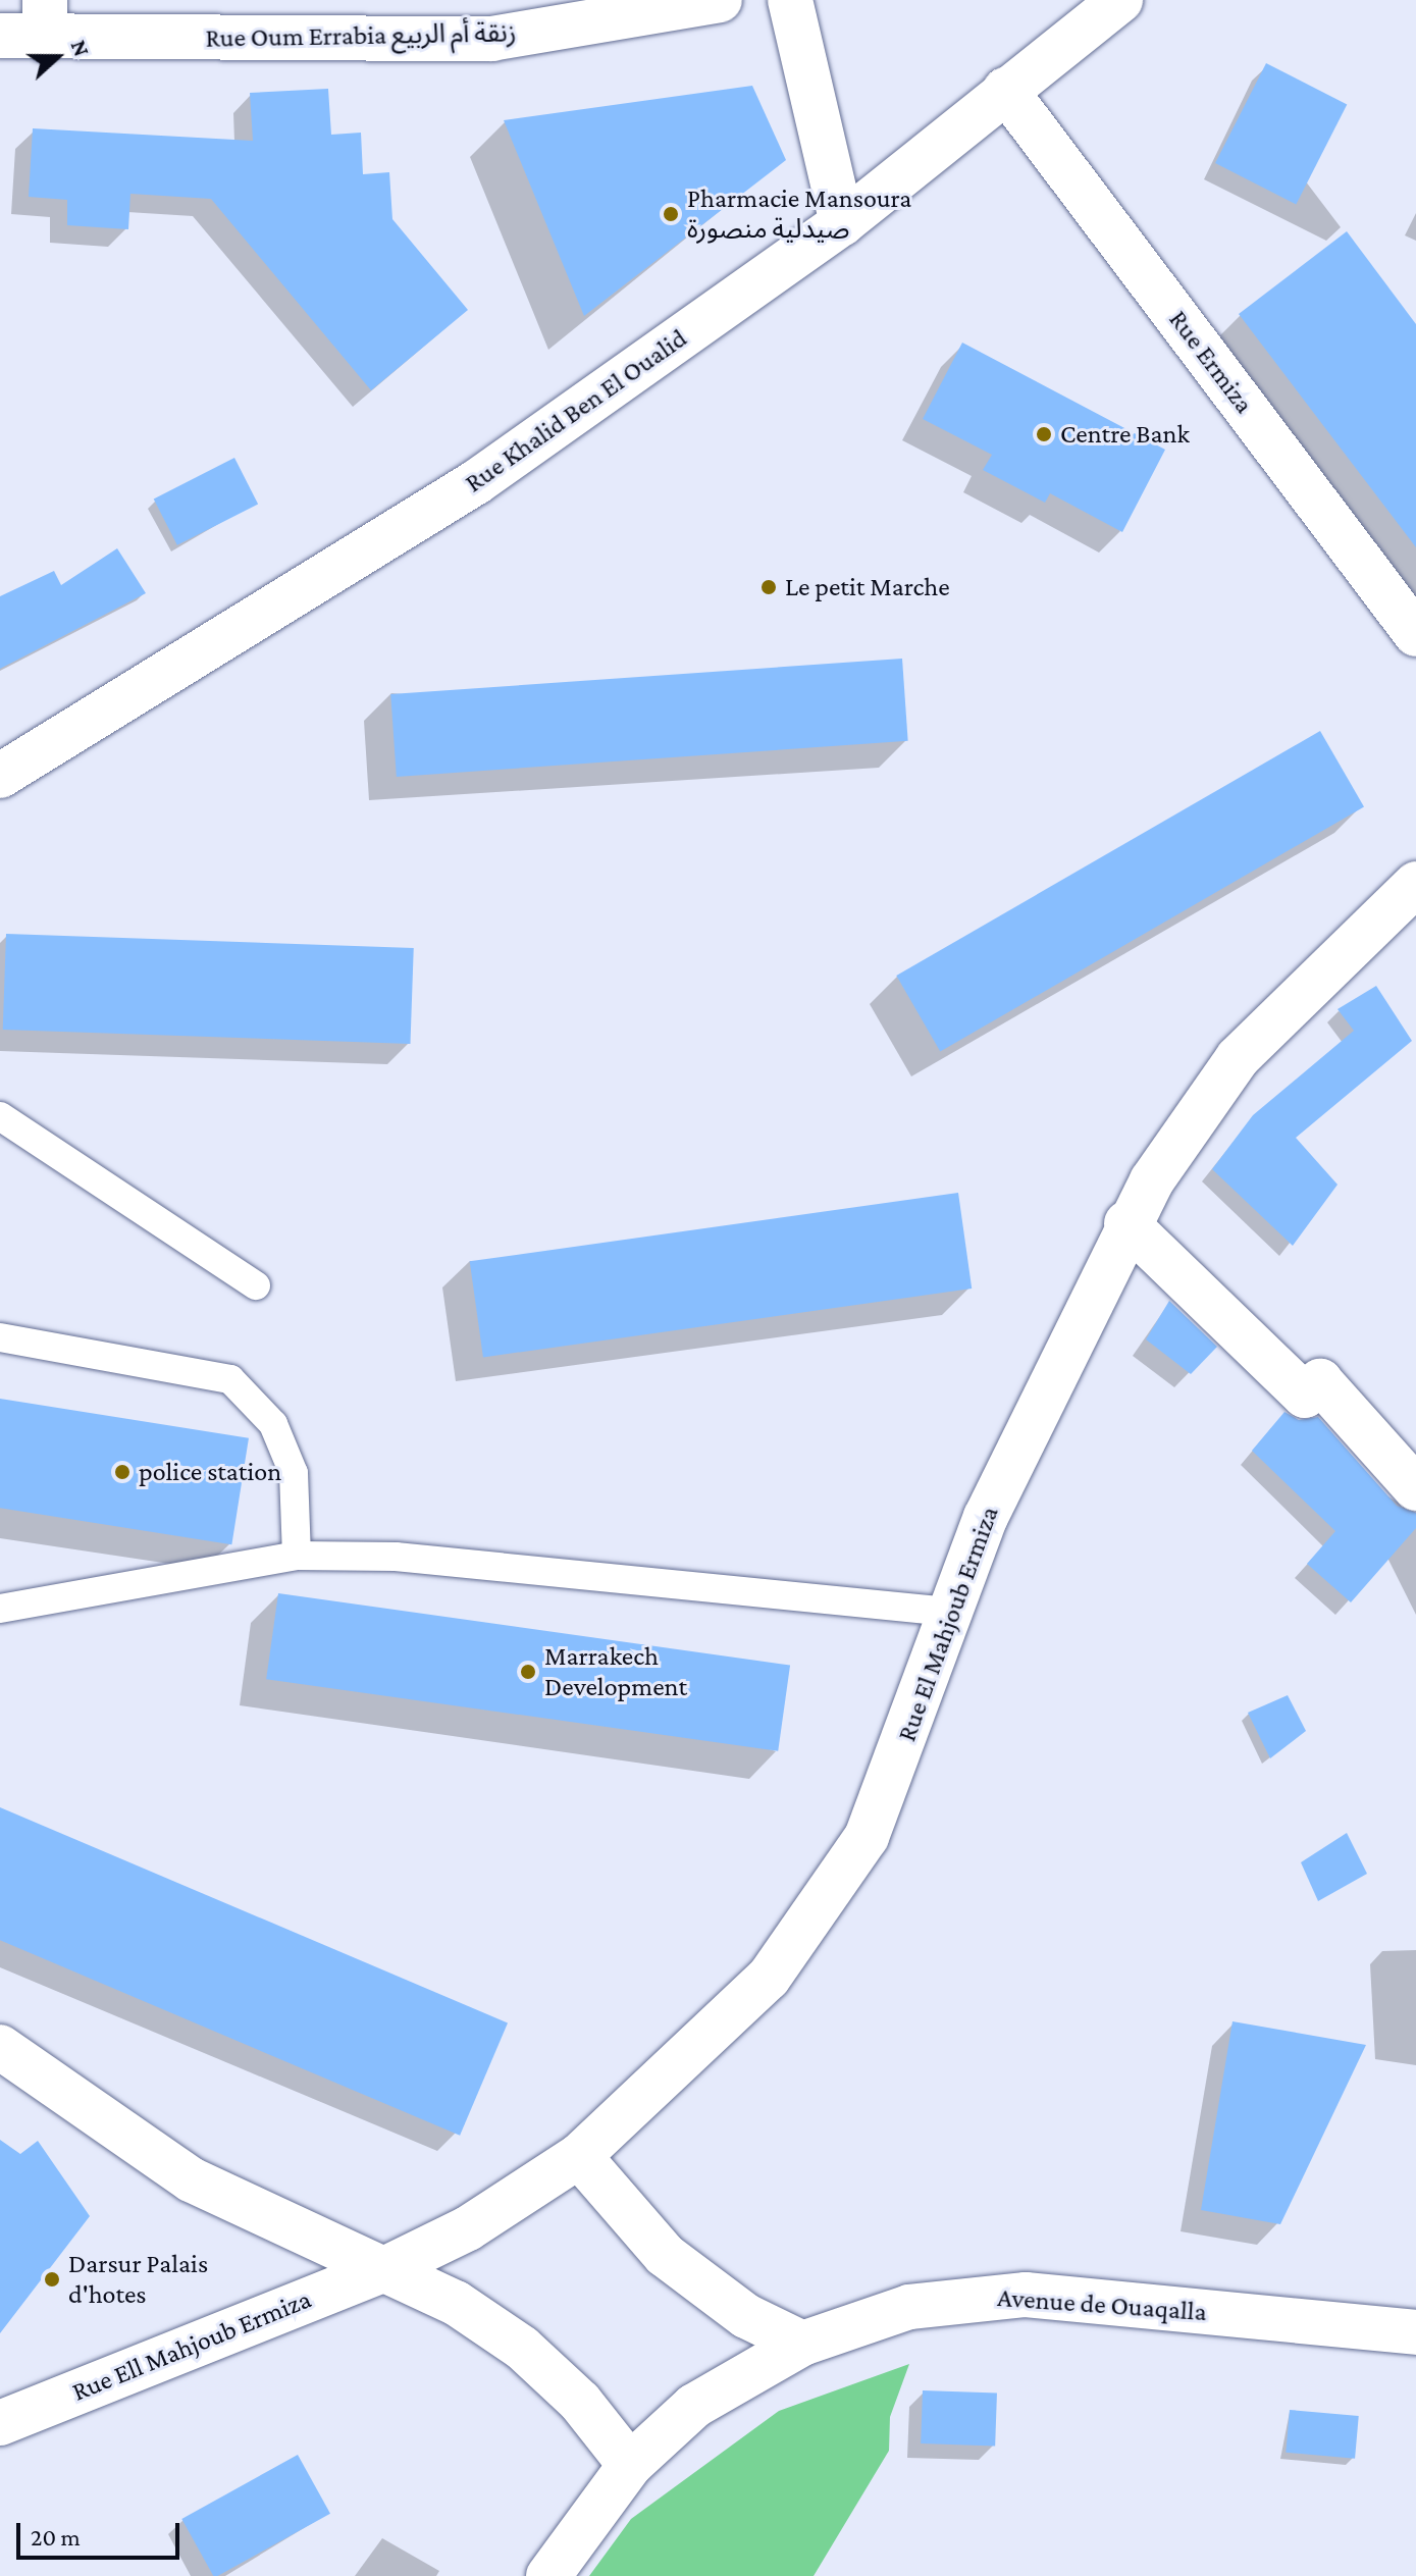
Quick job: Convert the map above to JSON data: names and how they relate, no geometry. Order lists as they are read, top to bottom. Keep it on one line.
{"streets":{"street":["Rue Oum Errabia زنقة أم الربيع","Rue Ermiza","Rue Khalid Ben El Oualid","Rue El Mahjoub Ermiza","Avenue de Ouaqalla","Rue Ell Mahjoub Ermiza"]},"crossings":[["Rue Ermiza","Rue Khalid Ben El Oualid"],["Rue El Mahjoub Ermiza","Rue Ell Mahjoub Ermiza"]],"places":["Pharmacie Mansoura صيدلية منصورة","Centre Bank","Le petit Marche","police station","Marrakech Development","Darsur Palais d'hotes"],"scale_bar":"20 m","north":"right"}
